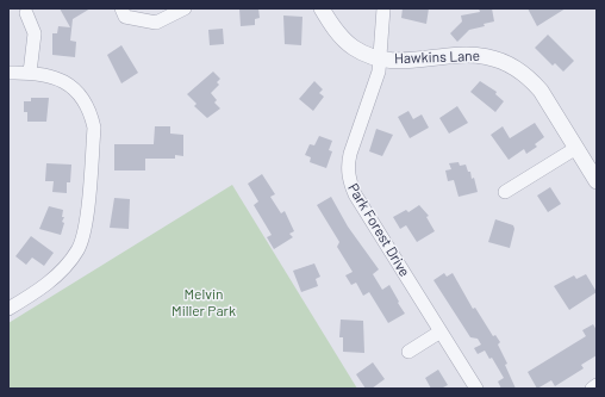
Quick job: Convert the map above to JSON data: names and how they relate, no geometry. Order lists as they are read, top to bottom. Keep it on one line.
{"streets":{"street":["Hawkins Lane","Park Forest Drive"]},"crossings":[["Hawkins Lane","Park Forest Drive"]],"parks":["Melvin Miller Park"]}
